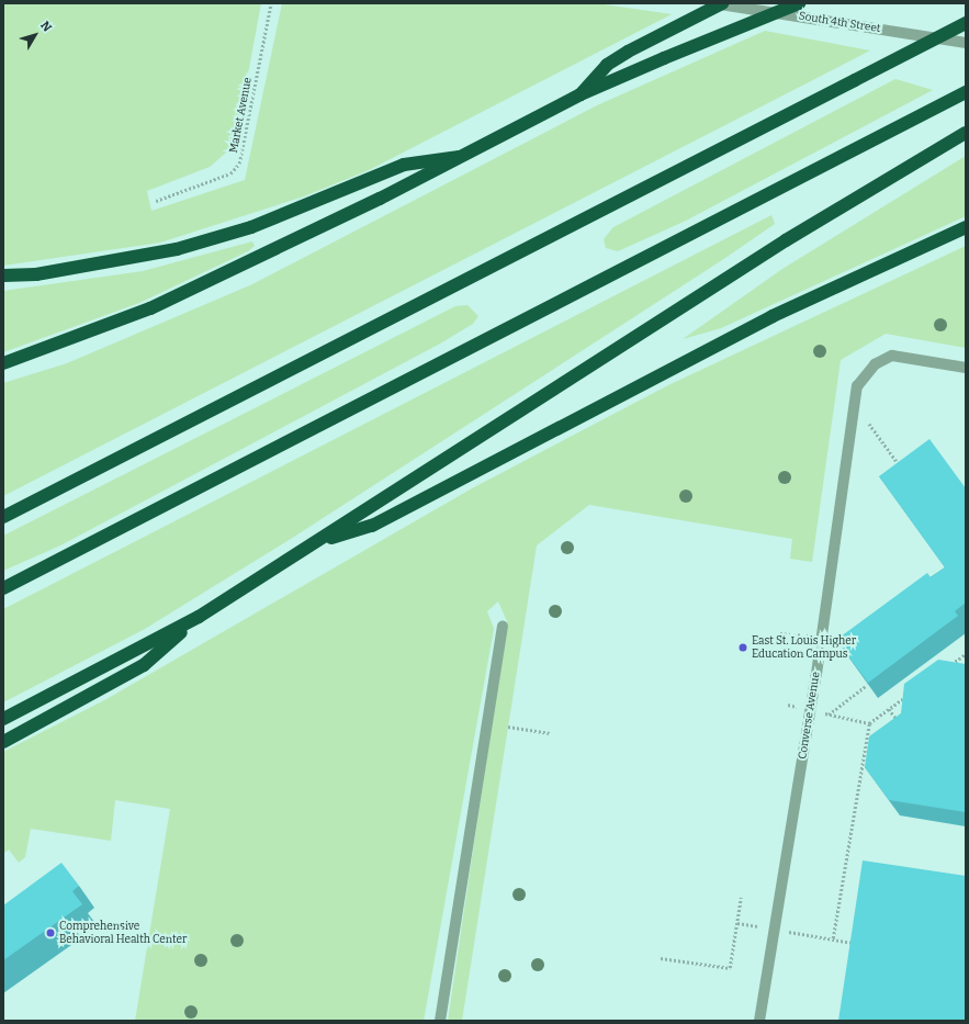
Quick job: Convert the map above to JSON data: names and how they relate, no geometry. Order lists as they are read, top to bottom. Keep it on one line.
{"streets":{"street":["South 4th Street","Converse Avenue"],"path":["Market Avenue"]},"places":["East St. Louis Higher Education Campus","Comprehensive Behavioral Health Center"],"north":"top right"}
